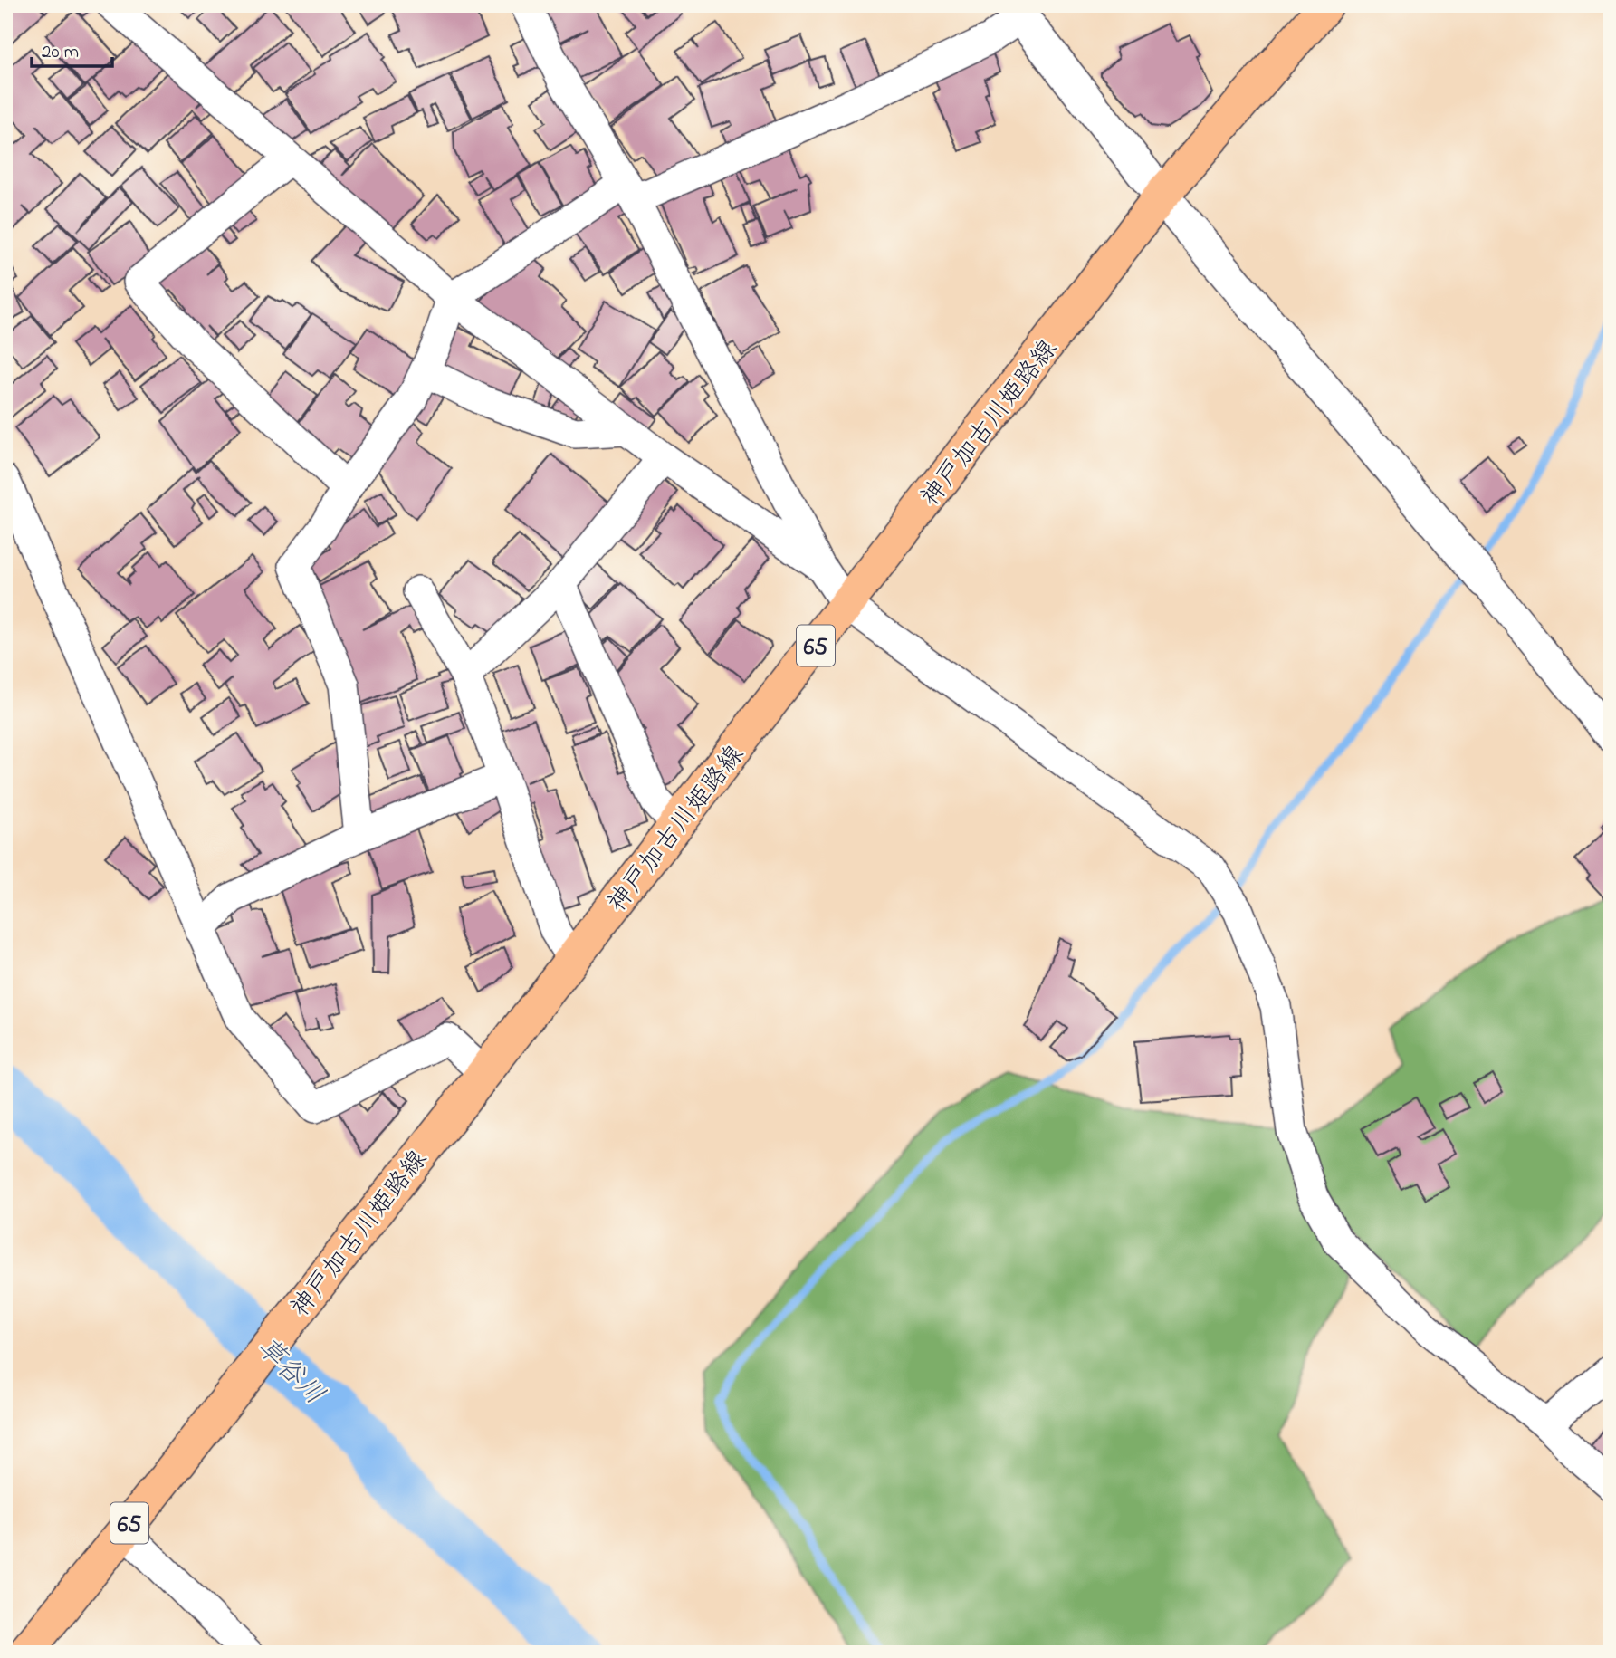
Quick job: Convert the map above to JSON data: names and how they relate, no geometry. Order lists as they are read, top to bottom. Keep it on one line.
{"streets":{"main road":["神戸加古川姫路線","65"]},"water":["草谷川"],"scale_bar":"20 m"}
